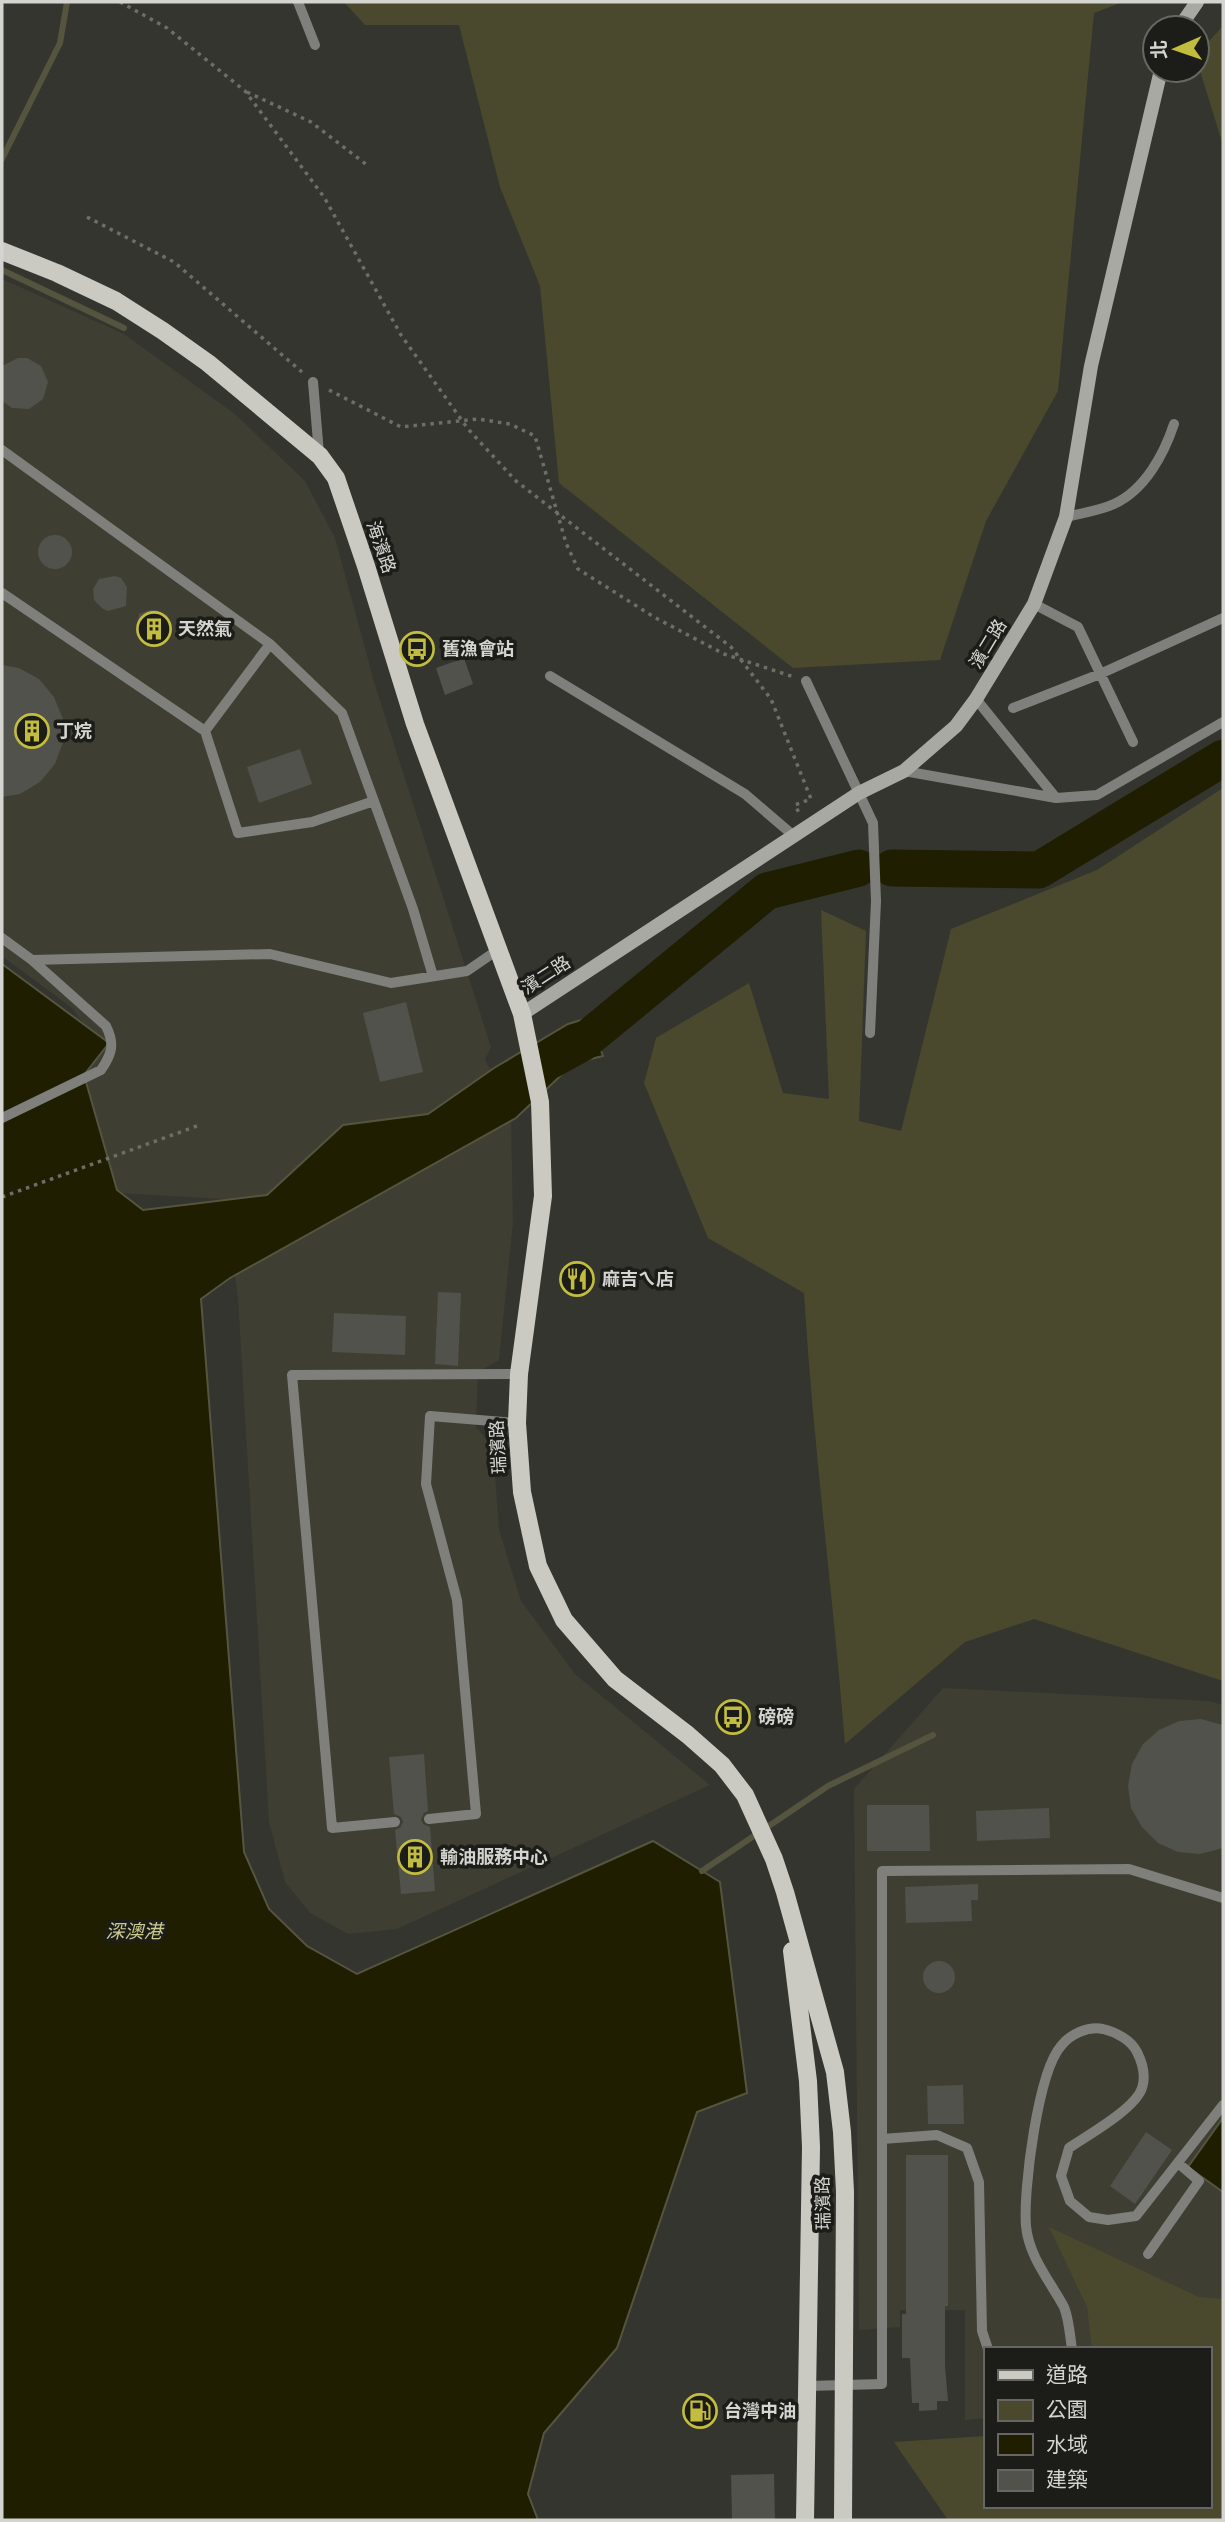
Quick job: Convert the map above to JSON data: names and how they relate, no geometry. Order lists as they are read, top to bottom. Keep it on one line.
{"streets":{"main road":["海濱路","瑞濱路"],"street":["濱二路"]},"crossings":[["海濱路","濱二路"],["海濱路","瑞濱路"],["濱二路","瑞濱路"]],"water":["深澳港"],"places":{"building":["天然氣","丁烷","輸油服務中心"],"bus stop":["舊漁會站","磅磅"],"restaurant":["麻吉ㄟ店"],"fuel station":["台灣中油"]},"legend":["道路","公園","水域","建築"],"north":"left"}
